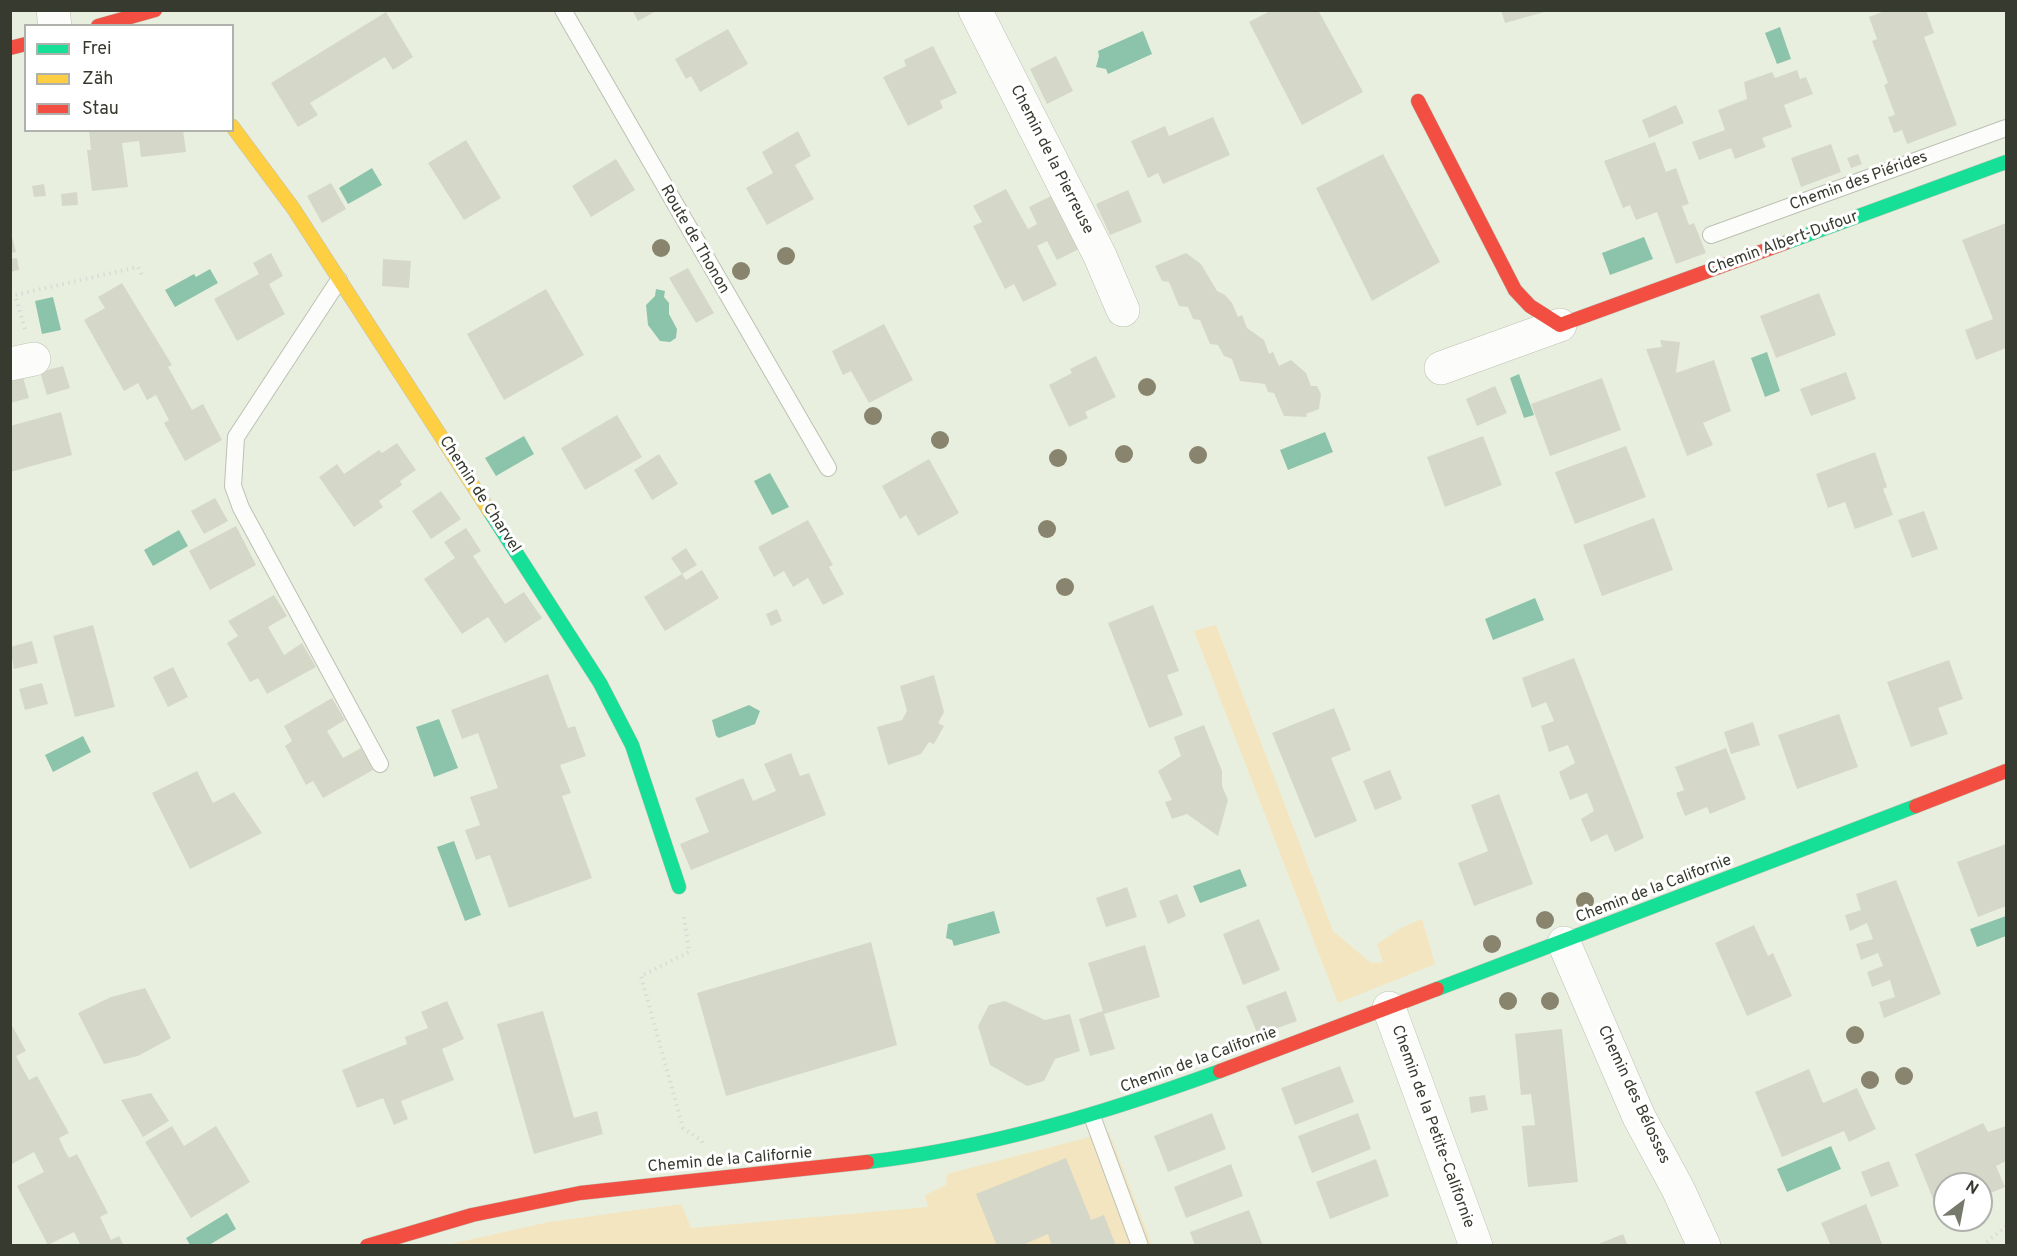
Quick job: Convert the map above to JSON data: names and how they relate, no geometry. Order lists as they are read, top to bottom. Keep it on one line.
{"streets":{"street":["Chemin de la Pierreuse","Chemin Albert-Dufour","Chemin de Charvel","Chemin de la Californie","Chemin des Bélosses","Chemin de la Petite-Californie"],"lane":["Chemin des Piérides","Route de Thonon"]},"crossings":[["Chemin de la Californie","Chemin des Bélosses"],["Chemin de la Californie","Chemin de la Petite-Californie"]],"legend":["Frei","Zäh","Stau"],"north":"top right"}
